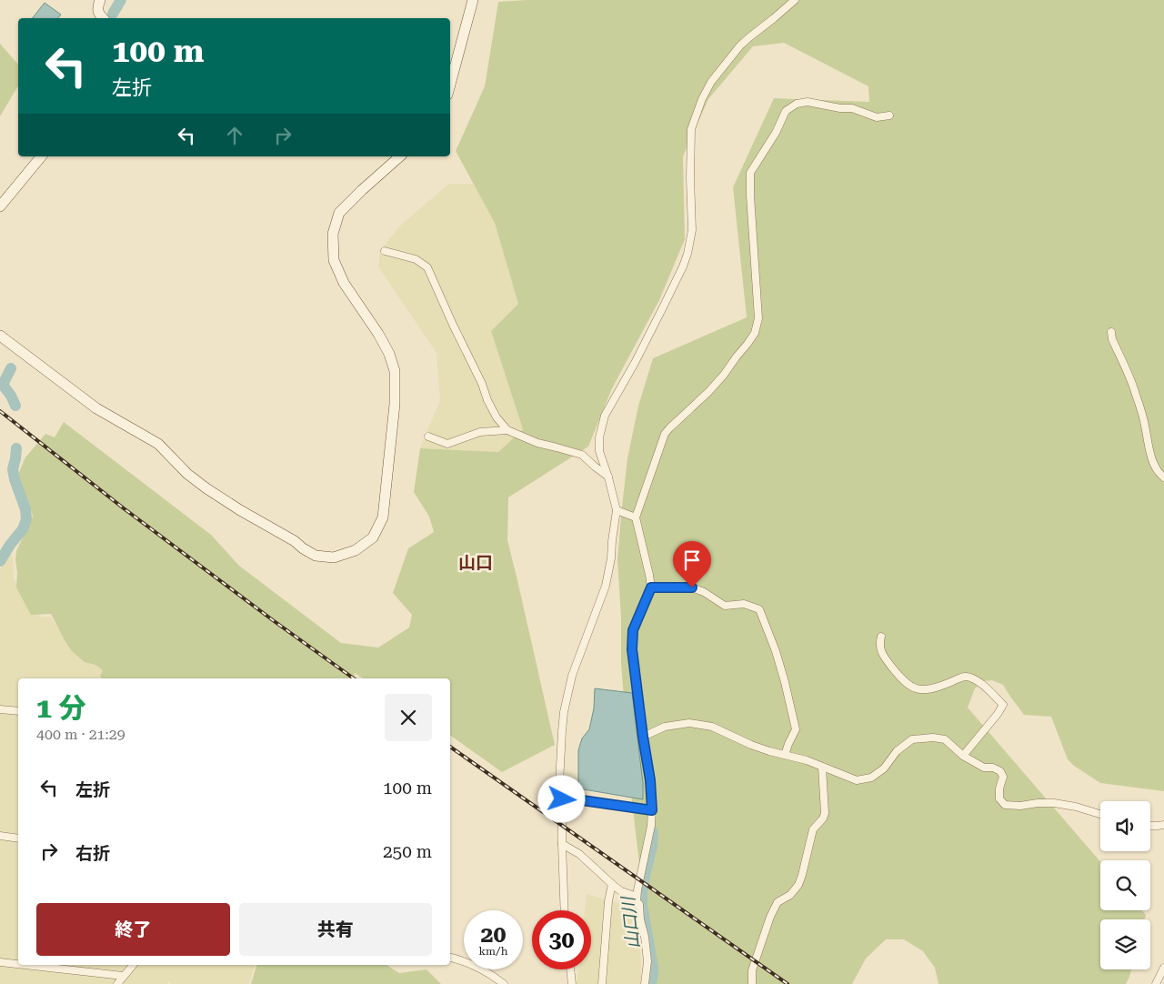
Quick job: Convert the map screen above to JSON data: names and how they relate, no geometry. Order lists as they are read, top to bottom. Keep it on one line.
{"districts":["山口"],"water":["山口川"],"page":{"turn":["100 m","左折"],"heading":["1 分","400 m · 21:29"],"list":[{"name":"左折","value":"100 m"},{"name":"右折","value":"250 m"}],"buttons":["終了","共有"],"speed":"20 km/h","limit":"30"}}
